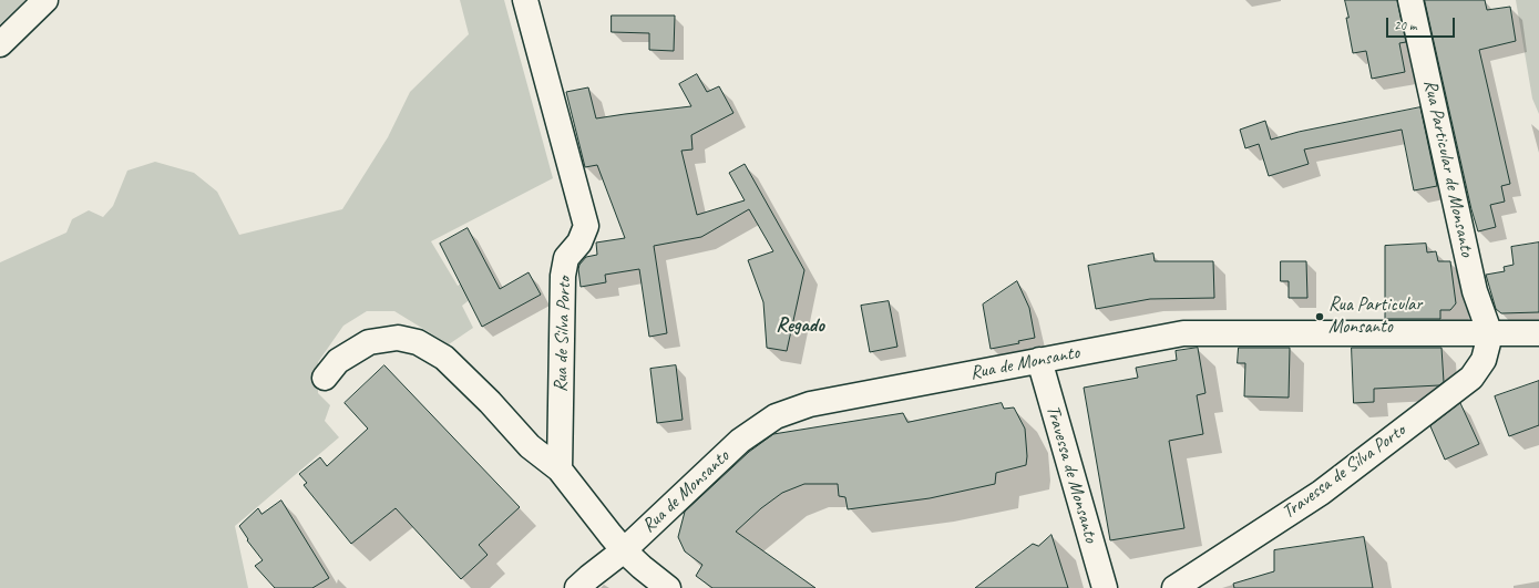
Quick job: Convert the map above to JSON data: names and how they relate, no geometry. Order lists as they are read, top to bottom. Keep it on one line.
{"streets":{"main road":["Rua Particular de Monsanto","Rua de Silva Porto","Rua de Monsanto","Travessa de Silva Porto","Travessa de Monsanto"]},"crossings":[["Rua Particular de Monsanto","Rua de Monsanto"],["Rua Particular de Monsanto","Travessa de Silva Porto"],["Rua de Monsanto","Travessa de Silva Porto"],["Rua de Monsanto","Travessa de Monsanto"]],"districts":["Regado"],"places":["Rua Particular Monsanto"],"scale_bar":"20 m"}
